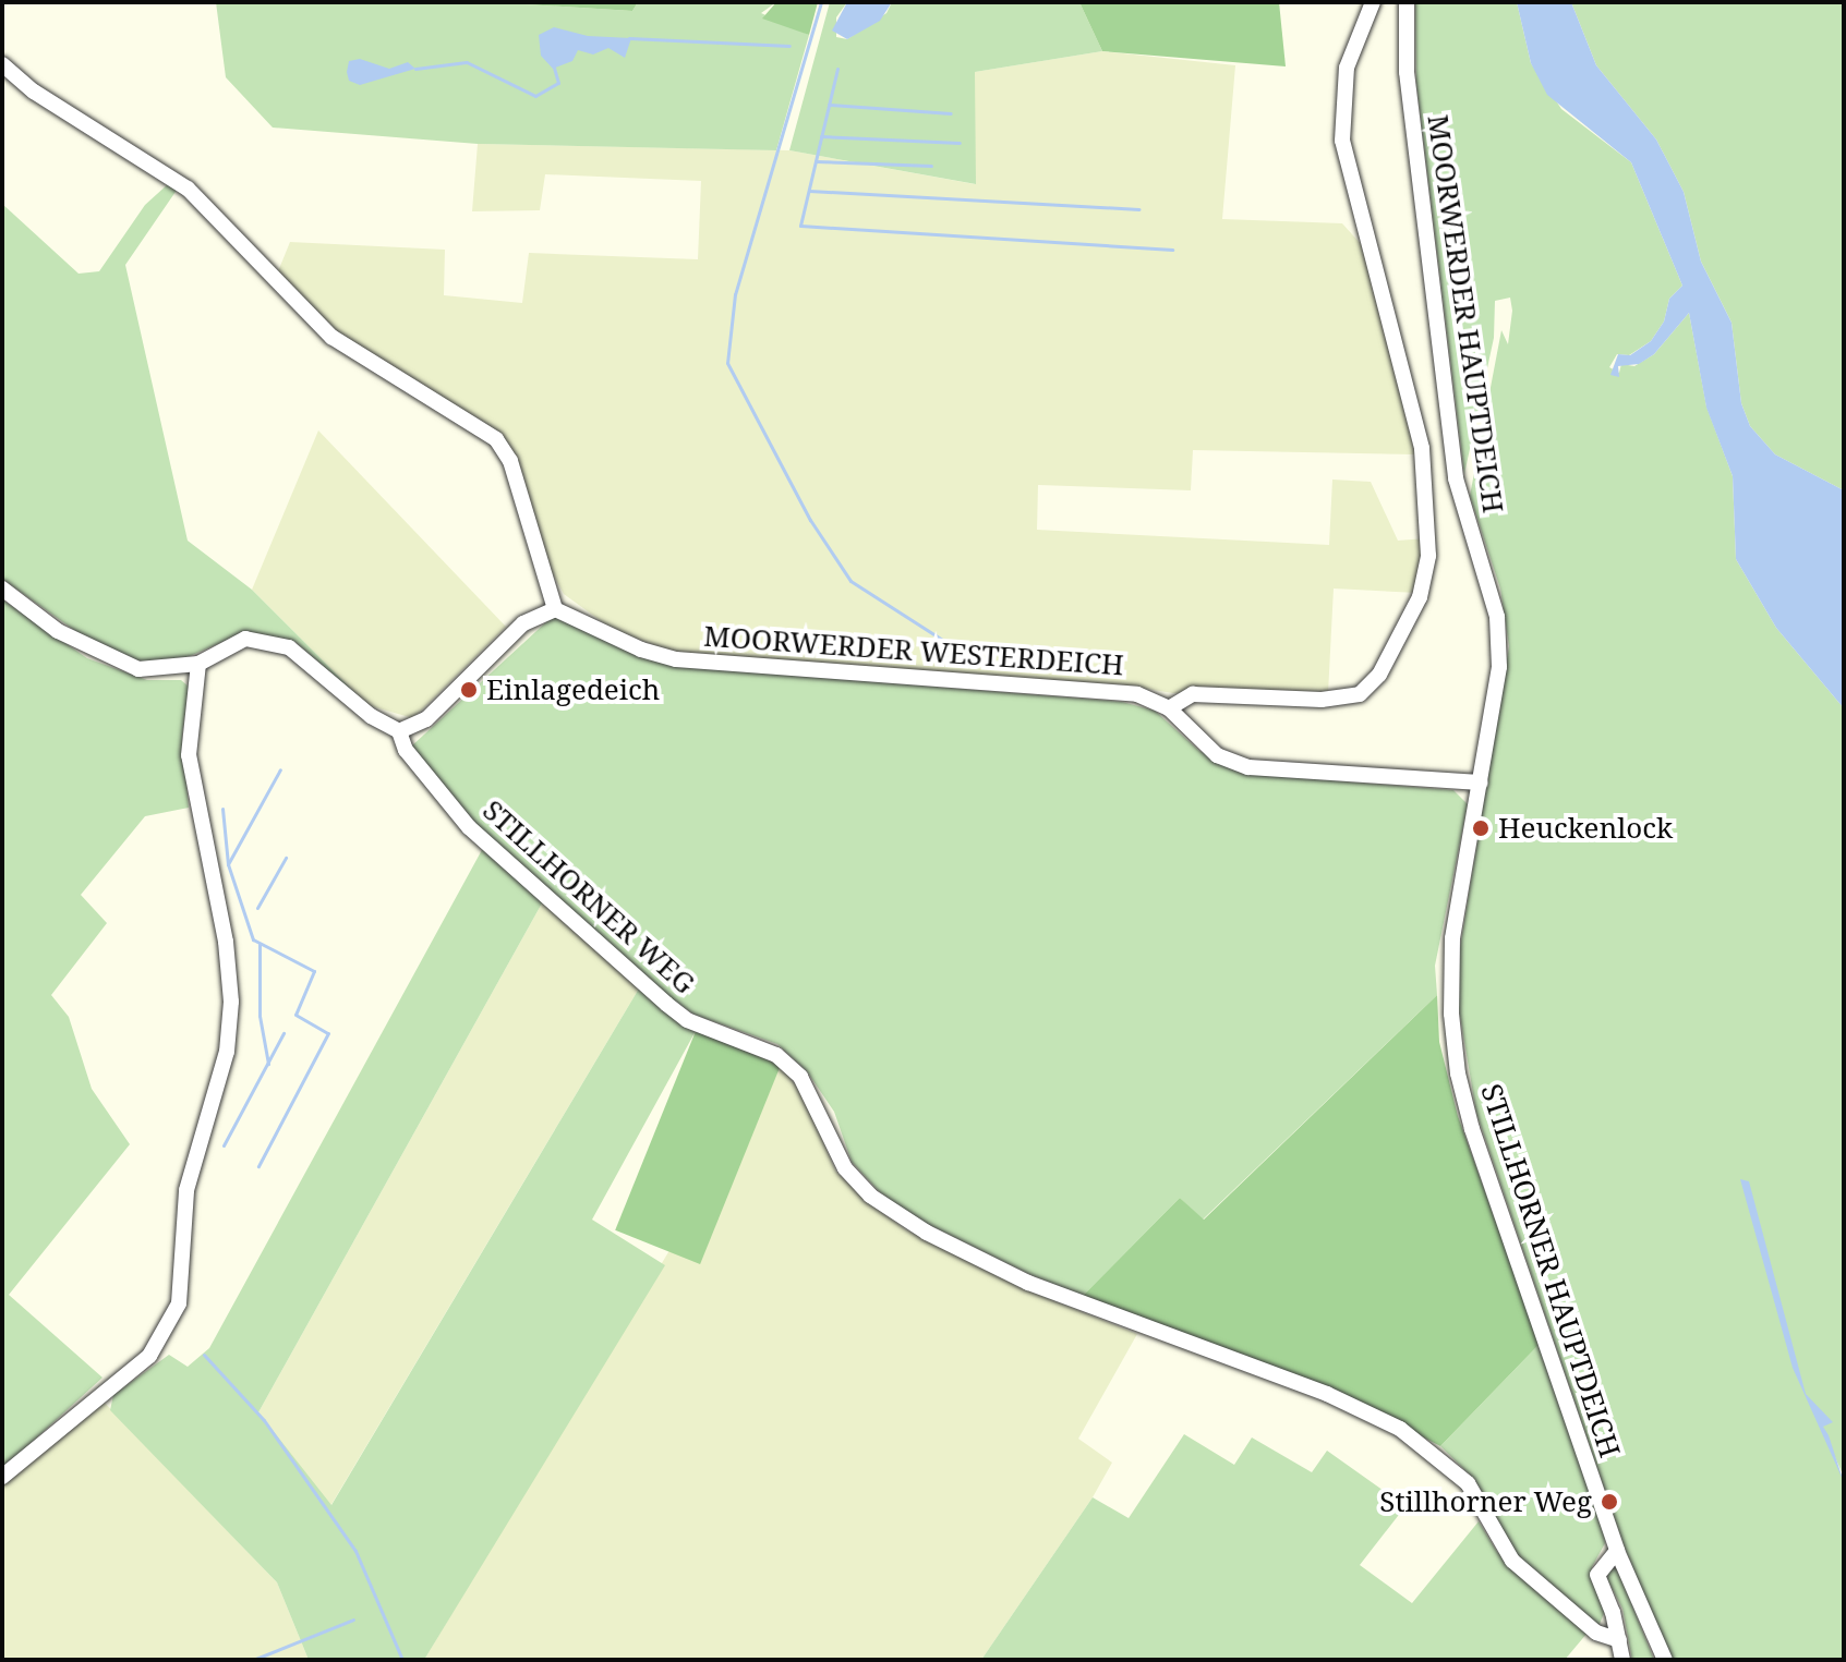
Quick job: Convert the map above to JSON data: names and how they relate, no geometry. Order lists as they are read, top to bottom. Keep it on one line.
{"streets":{"street":["MOORWERDER HAUPTDEICH","MOORWERDER WESTERDEICH","STILLHORNER WEG","STILLHORNER HAUPTDEICH"]},"crossings":[["MOORWERDER HAUPTDEICH","STILLHORNER HAUPTDEICH"]],"places":["Einlagedeich","Heuckenlock","Stillhorner Weg"]}
